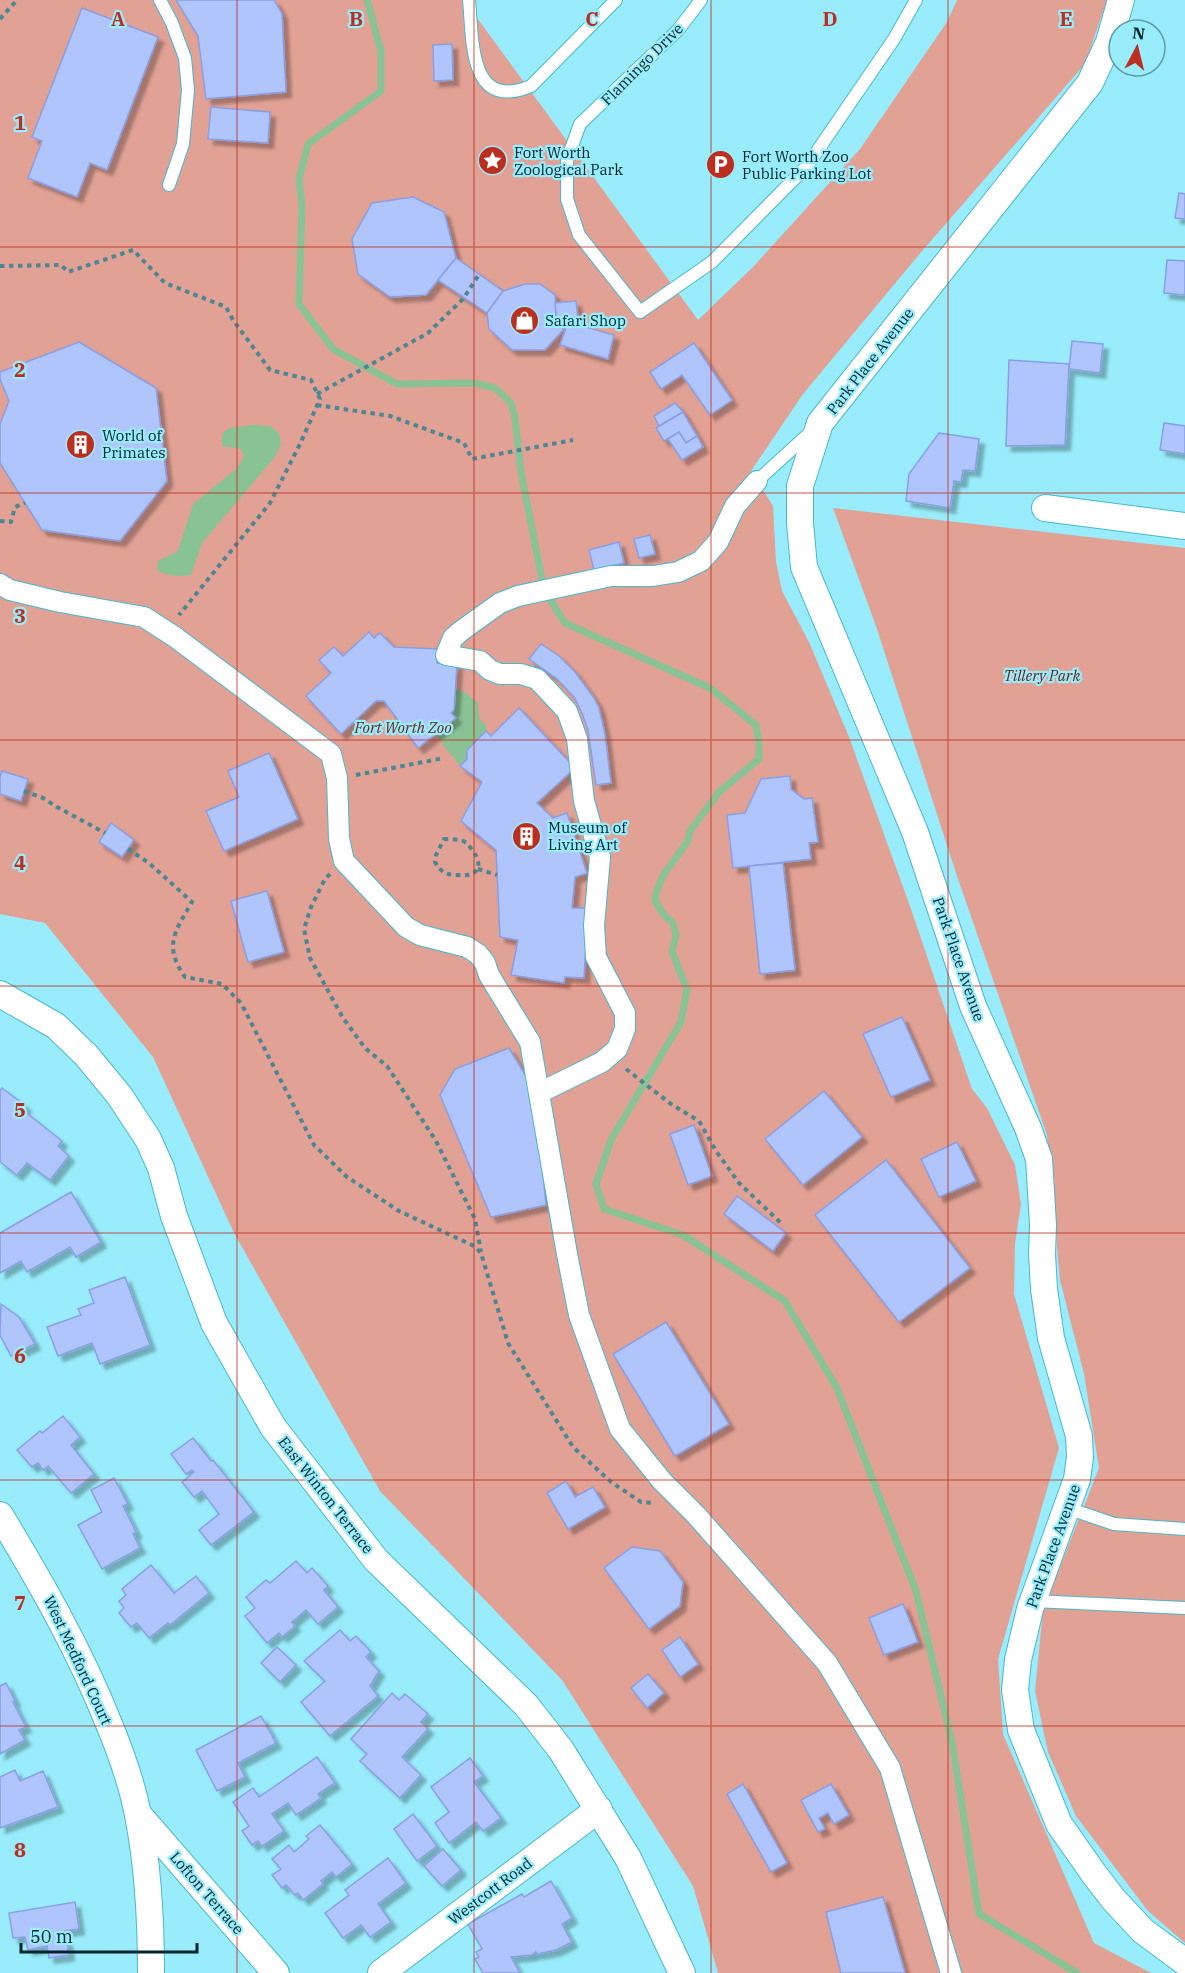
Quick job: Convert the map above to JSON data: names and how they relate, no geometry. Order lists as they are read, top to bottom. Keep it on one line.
{"streets":{"street":["Park Place Avenue","East Winton Terrace","West Medford Court","Westcott Road","Lofton Terrace"],"lane":["Flamingo Drive"]},"crossings":[["East Winton Terrace","Westcott Road"],["West Medford Court","Lofton Terrace"]],"parks":["Tillery Park","Fort Worth Zoo"],"places":{"place":["Fort Worth Zoological Park"],"parking":["Fort Worth Zoo Public Parking Lot"],"shop":["Safari Shop"],"building":["World of Primates","Museum of Living Art"]},"scale_bar":"50 m","north":"top","grid":{"columns":["A","B","C","D","E"],"rows":["1","2","3","4","5","6","7","8"]}}
